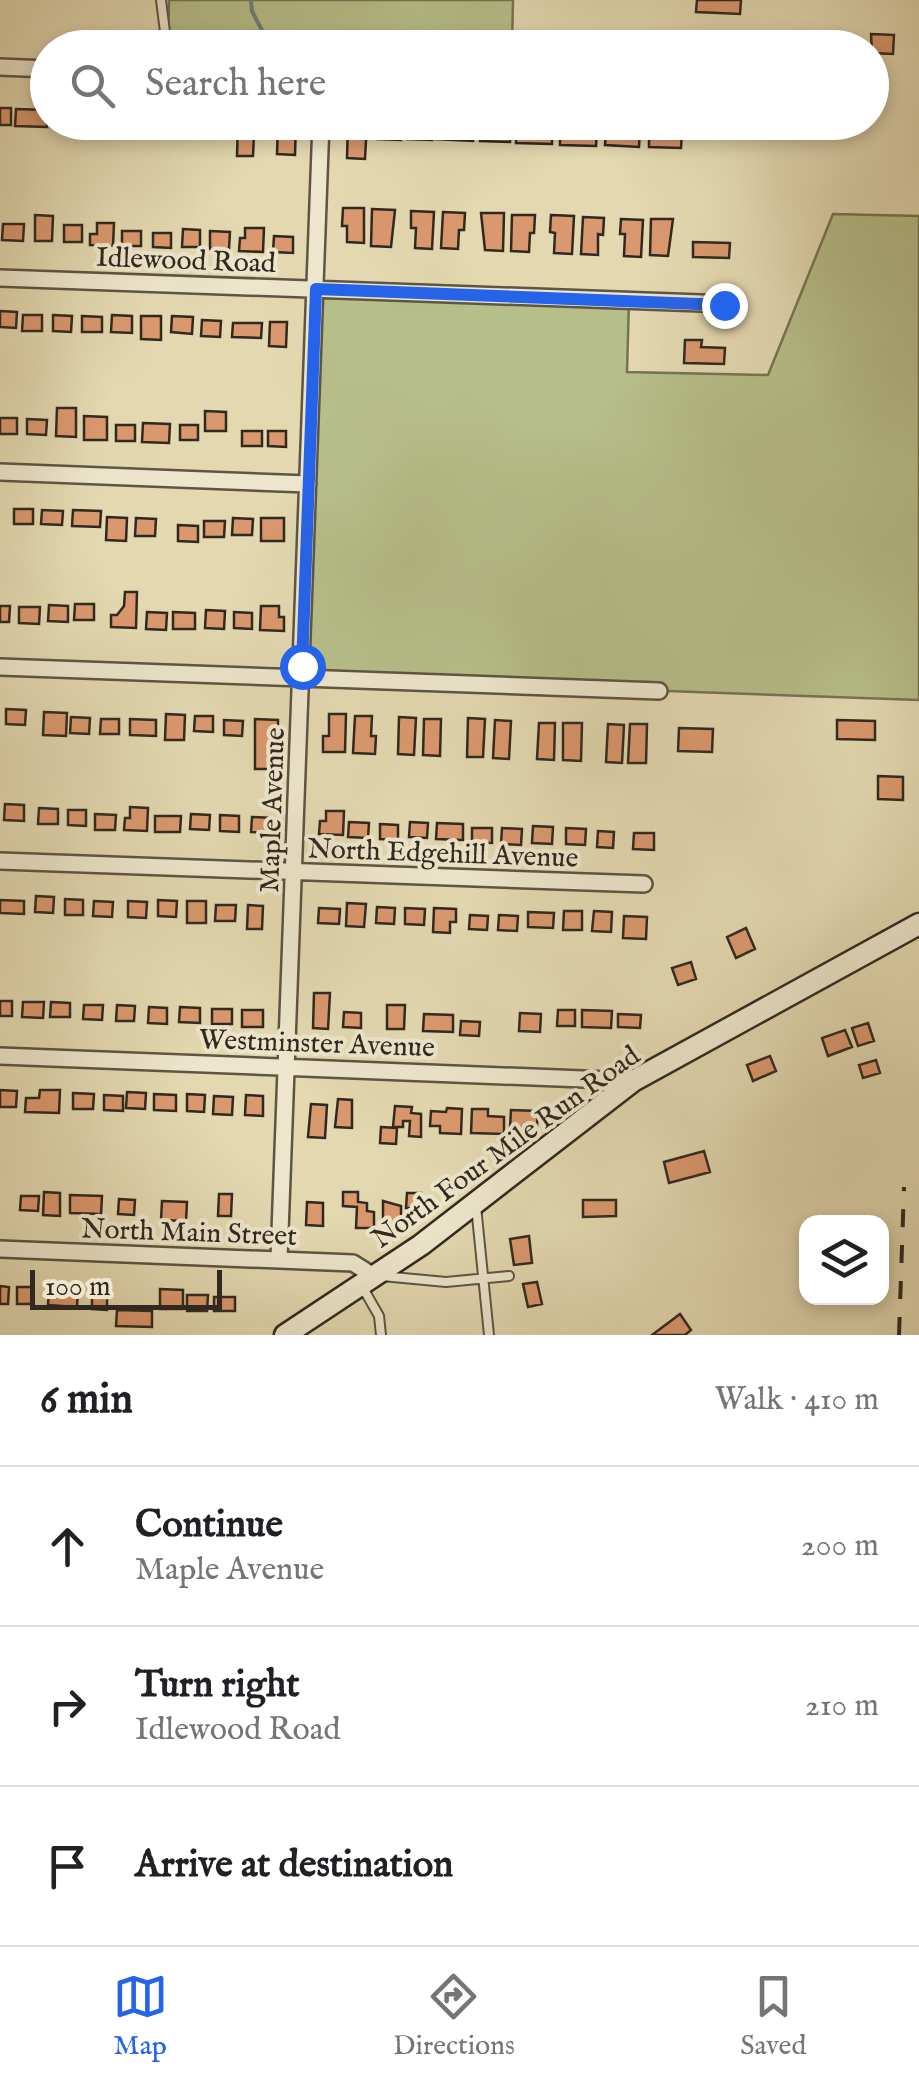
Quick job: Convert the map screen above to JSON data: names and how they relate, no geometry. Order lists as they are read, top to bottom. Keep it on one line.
{"streets":{"street":["Idlewood Road","Maple Avenue","North Edgehill Avenue","Westminster Avenue","North Four Mile Run Road","North Main Street"]},"crossings":[["Idlewood Road","Maple Avenue"],["Maple Avenue","North Edgehill Avenue"],["Maple Avenue","Westminster Avenue"],["Maple Avenue","North Main Street"],["Westminster Avenue","North Four Mile Run Road"],["North Four Mile Run Road","North Main Street"]],"scale_bar":"100 m","page":{"search":"Search here","scale":"100 m","heading":["6 min","Walk · 410 m"],"list":[["Continue","Maple Avenue","200 m"],["Turn right","Idlewood Road","210 m"],"Arrive at destination"],"nav":["Map","Directions","Saved"]}}
